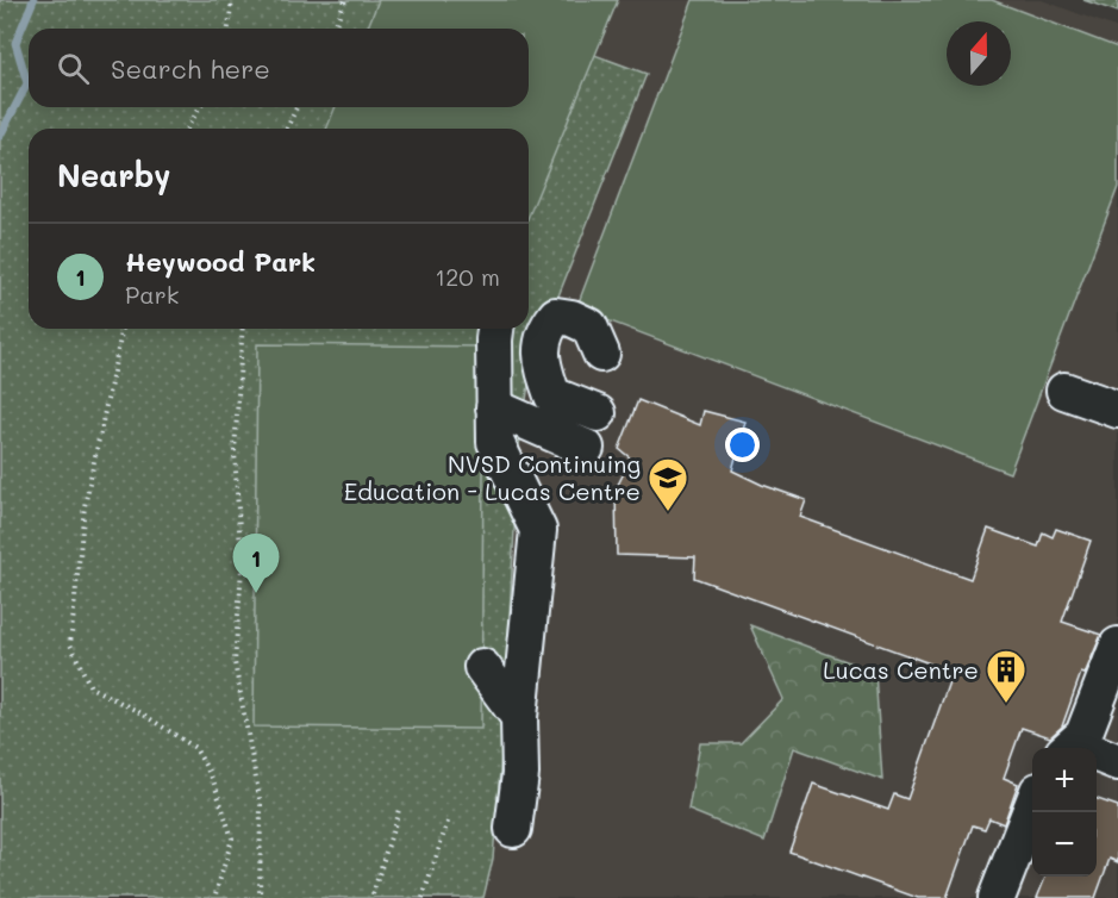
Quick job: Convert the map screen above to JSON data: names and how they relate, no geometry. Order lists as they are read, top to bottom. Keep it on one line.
{"places":{"school or university":["NVSD Continuing Education - Lucas Centre"],"building":["Lucas Centre"]},"north":"top","page":{"search":"Search here","heading":"Nearby","list":[{"mark":"1","name":"Heywood Park","note":"Park","value":"120 m"}],"pins":"1","map_buttons":["+","−"]}}
